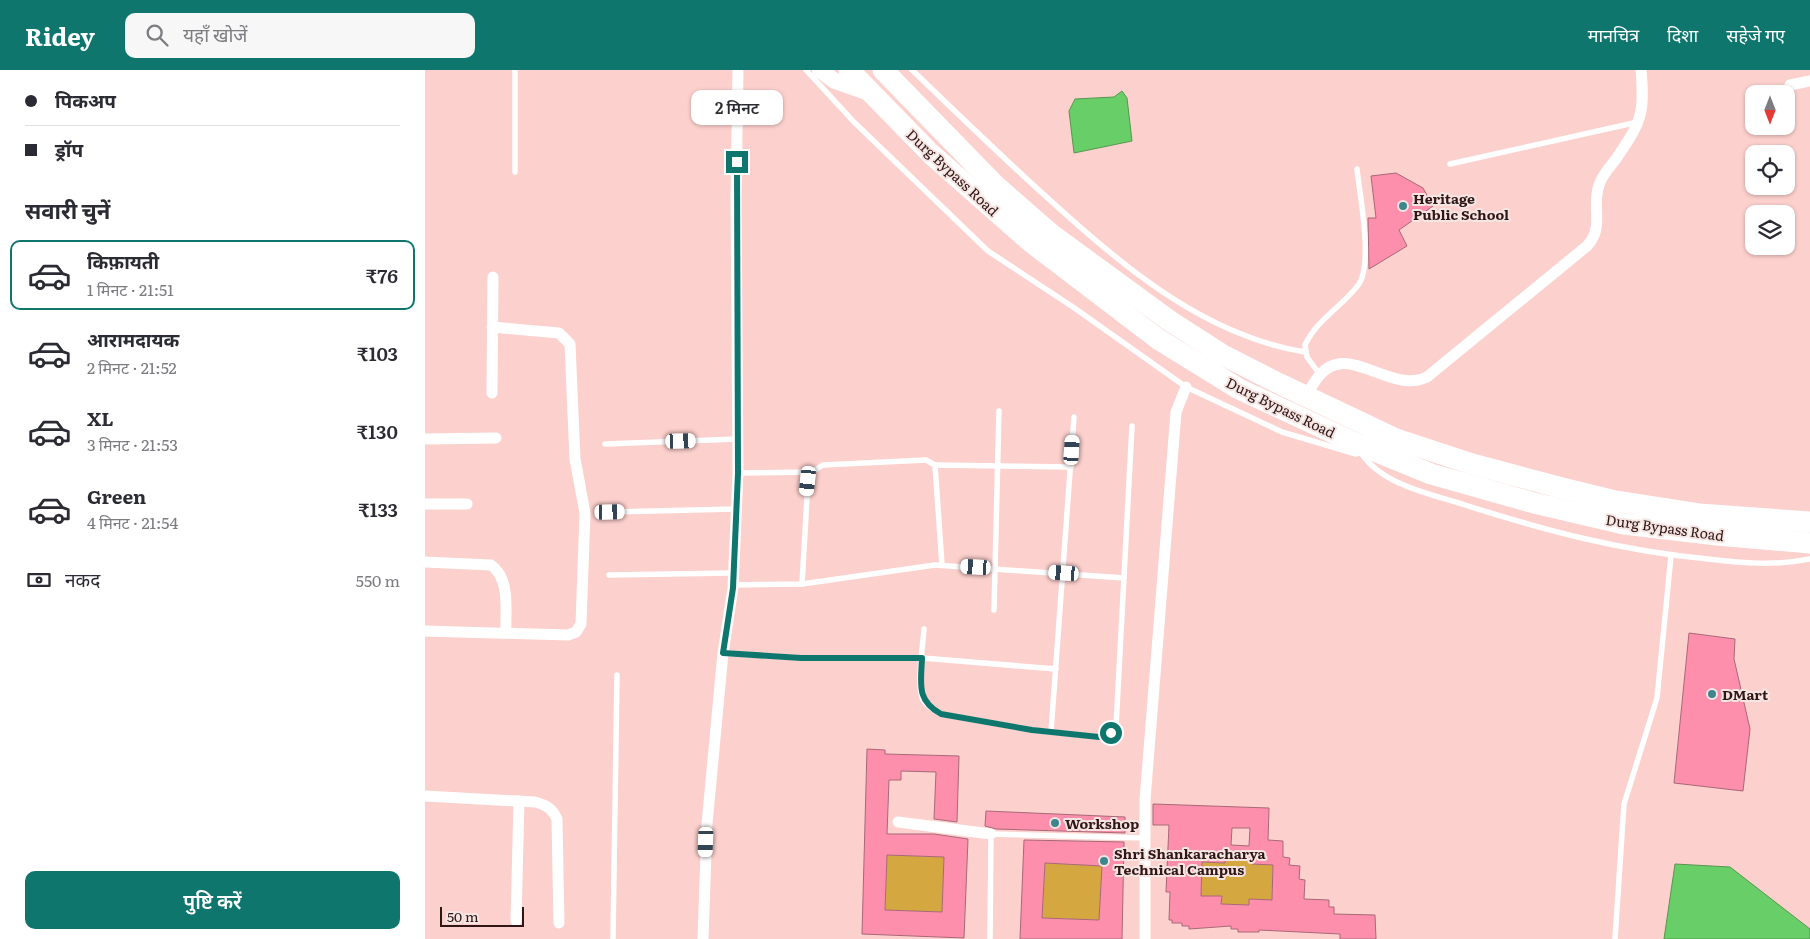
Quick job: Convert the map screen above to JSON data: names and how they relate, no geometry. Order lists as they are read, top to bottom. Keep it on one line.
{"streets":{"highway":["Durg Bypass Road"]},"places":["Heritage Public School","DMart","Workshop","Shri Shankaracharya Technical Campus"],"scale_bar":"50 m","north":"bottom","page":{"header":"Ridey","search":"यहाँ खोजें","nav":["मानचित्र","दिशा","सहेजे गए"],"banner":["पिकअप","ड्रॉप"],"bubble":"2 मिनट","heading":"सवारी चुनें","list":[{"name":"किफ़ायती","note":"1 मिनट · 21:51","value":"₹76"},{"name":"आरामदायक","note":"2 मिनट · 21:52","value":"₹103"},{"name":"XL","note":"3 मिनट · 21:53","value":"₹130"},{"name":"Green","note":"4 मिनट · 21:54","value":"₹133"}],"pay":["नकद","550 m"],"buttons":"पुष्टि करें","scale":"50 m"}}
